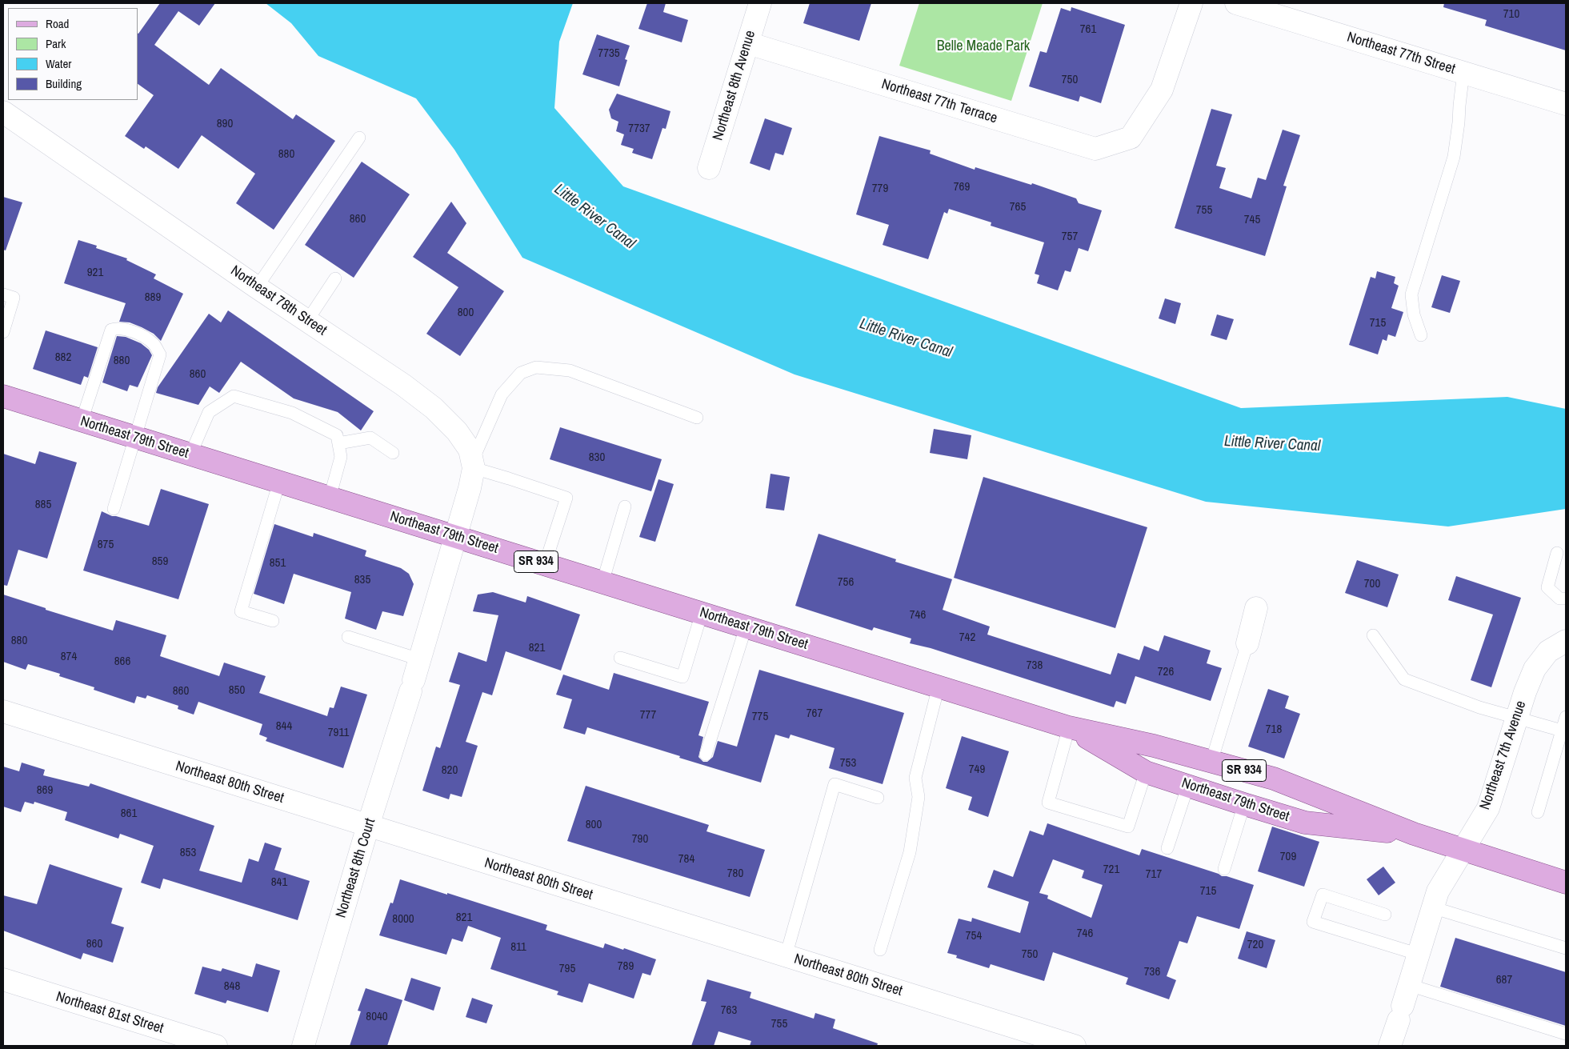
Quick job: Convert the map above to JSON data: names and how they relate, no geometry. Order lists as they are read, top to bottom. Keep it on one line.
{"streets":{"main road":["Northeast 79th Street","SR 934"],"street":["Northeast 77th Street","Northeast 8th Avenue","Northeast 77th Terrace","Northeast 78th Street","Northeast 7th Avenue","Northeast 80th Street","Northeast 8th Court","Northeast 81st Street"]},"crossings":[["Northeast 8th Avenue","Northeast 77th Terrace"],["Northeast 79th Street","Northeast 7th Avenue"],["Northeast 79th Street","Northeast 8th Court"],["Northeast 80th Street","Northeast 8th Court"]],"water":["Little River Canal"],"parks":["Belle Meade Park"],"house_numbers":["710","761","7735","750","890","7737","880","769","779","765","755","860","745","757","921","889","800","715","882","880","860","830","885","875","859","851","835","756","700","746","742","880","821","874","866","738","726","850","860","767","777","775","844","718","7911","753","749","820","869","861","800","790","853","709","784","721","780","717","841","715","821","8000","746","754","860","720","811","750","789","795","736","687","848","763","8040","755"],"legend":["Road","Park","Water","Building"]}
